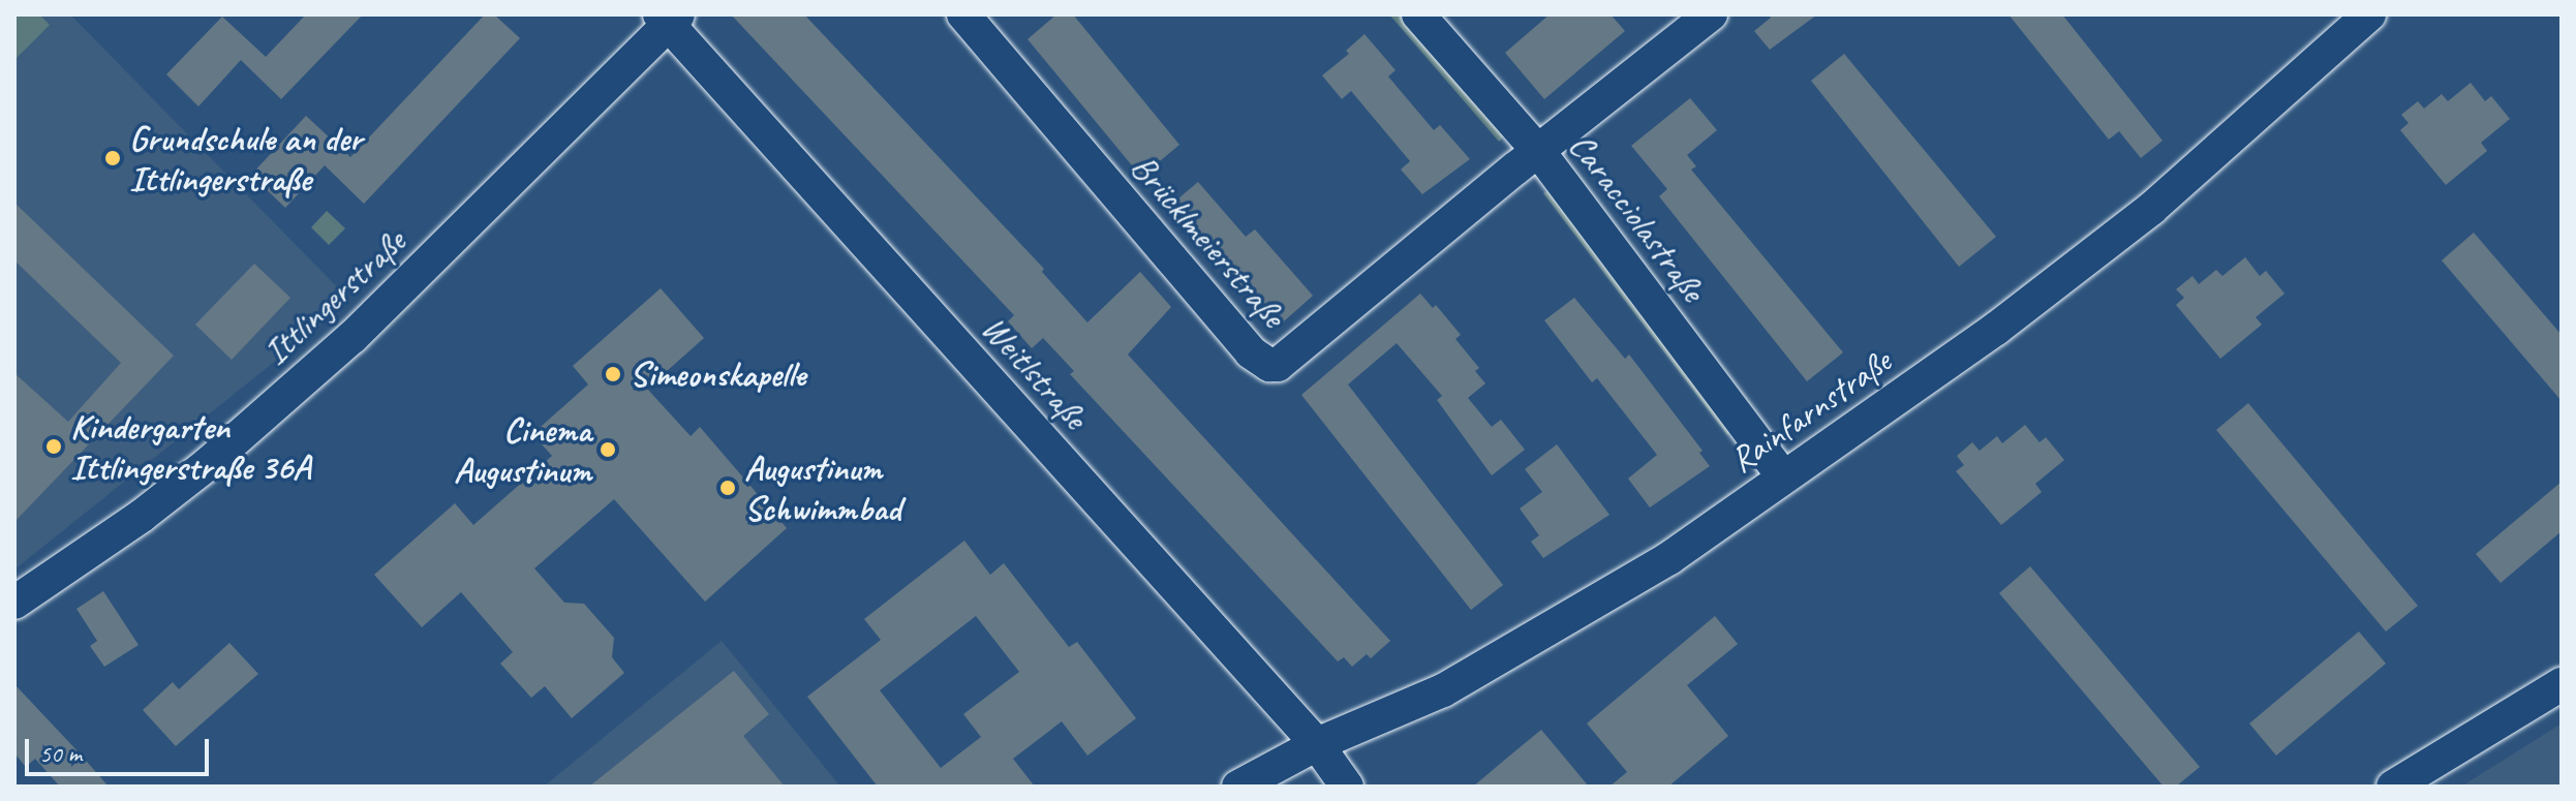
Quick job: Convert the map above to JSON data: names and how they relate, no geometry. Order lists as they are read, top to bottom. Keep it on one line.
{"streets":{"street":["Caracciolastraße","Brücklmeierstraße","Ittlingerstraße","Weitlstraße","Rainfarnstraße"]},"crossings":[["Caracciolastraße","Brücklmeierstraße"],["Caracciolastraße","Rainfarnstraße"],["Ittlingerstraße","Weitlstraße"],["Weitlstraße","Rainfarnstraße"]],"places":["Grundschule an der Ittlingerstraße","Simeonskapelle","Kindergarten Ittlingerstraße 36A","Cinema Augustinum","Augustinum Schwimmbad"],"scale_bar":"50 m"}
